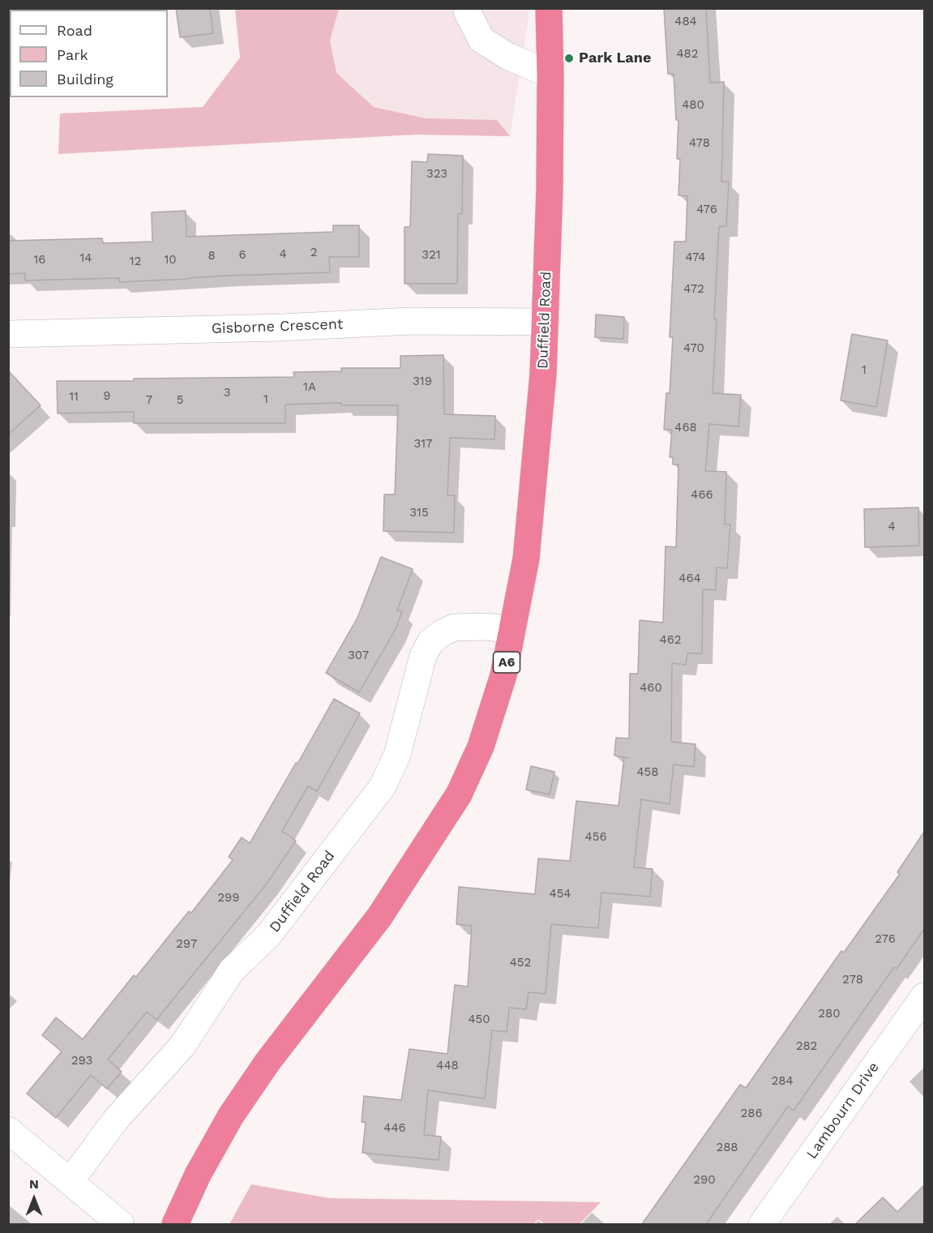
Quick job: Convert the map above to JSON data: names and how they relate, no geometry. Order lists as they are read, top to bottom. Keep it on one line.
{"streets":{"highway":["Duffield Road","A6"],"street":["Gisborne Crescent","Lambourn Drive"]},"crossings":[["Duffield Road","Gisborne Crescent"]],"places":["Park Lane"],"house_numbers":["484","482","480","478","323","476","2","4","6","321","8","474","14","16","10","12","472","470","1","319","1A","3","9","11","1","7","5","468","317","466","315","4","464","462","307","460","458","456","454","299","276","297","452","278","280","450","282","293","448","284","286","446","288","290"],"legend":["Road","Park","Building"],"north":"top"}
